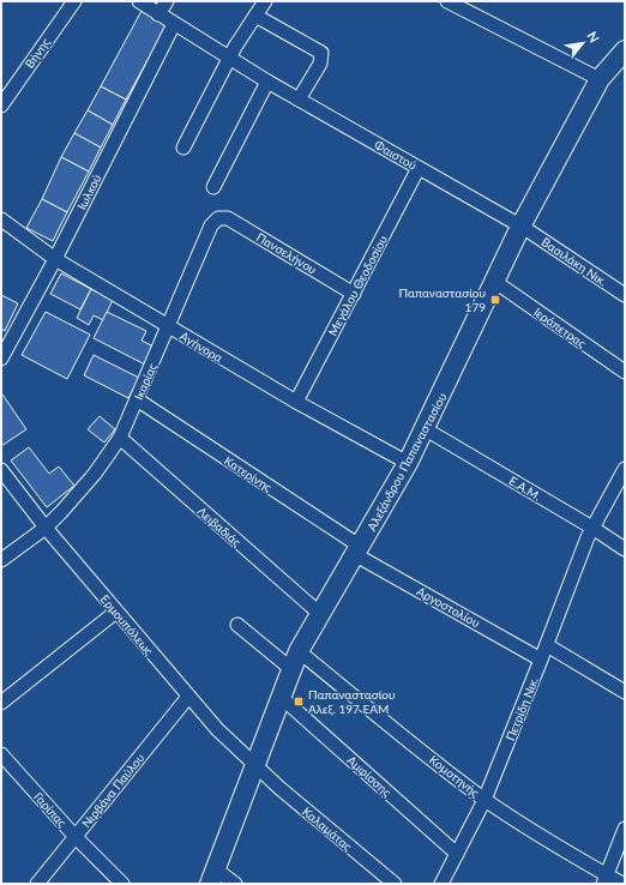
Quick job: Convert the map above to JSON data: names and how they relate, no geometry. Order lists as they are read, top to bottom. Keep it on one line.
{"streets":{"main road":["Αλεξάνδρου Παπαναστασίου"],"street":["Βήνης","Φαιστού","Ιωλκού","Πανσελήνου","Βασιλάκη Νικ.","Μεγάλου Θεοδοσίου","Ιεράπετρας","Αγήνορα","Ικαρίας","Κατερίνης","Ε.Α.Μ.","Λειβαδιάς","Αργοστολίου","Ερμουπόλεως","Πετρίδη Νικ.","Αμφίσσης","Κομοτηνής","Νιρβάνα Παύλου","Γαρίπας","Καλαμάτας"]},"crossings":[["Φαιστού","Ιωλκού"],["Φαιστού","Βασιλάκη Νικ."],["Φαιστού","Μεγάλου Θεοδοσίου"],["Φαιστού","Αλεξάνδρου Παπαναστασίου"],["Ιωλκού","Αγήνορα"],["Πανσελήνου","Μεγάλου Θεοδοσίου"],["Πανσελήνου","Ικαρίας"],["Βασιλάκη Νικ.","Αλεξάνδρου Παπαναστασίου"],["Μεγάλου Θεοδοσίου","Αγήνορα"],["Ιεράπετρας","Αλεξάνδρου Παπαναστασίου"],["Αγήνορα","Ικαρίας"],["Αγήνορα","Αλεξάνδρου Παπαναστασίου"],["Ικαρίας","Κατερίνης"],["Ικαρίας","Λειβαδιάς"],["Ικαρίας","Ερμουπόλεως"],["Αλεξάνδρου Παπαναστασίου","Κατερίνης"],["Αλεξάνδρου Παπαναστασίου","Ε.Α.Μ."],["Αλεξάνδρου Παπαναστασίου","Λειβαδιάς"],["Αλεξάνδρου Παπαναστασίου","Αργοστολίου"],["Αλεξάνδρου Παπαναστασίου","Ερμουπόλεως"],["Αλεξάνδρου Παπαναστασίου","Αμφίσσης"],["Αλεξάνδρου Παπαναστασίου","Κομοτηνής"],["Αλεξάνδρου Παπαναστασίου","Καλαμάτας"],["Κατερίνης","Αργοστολίου"],["Ε.Α.Μ.","Πετρίδη Νικ."],["Αργοστολίου","Πετρίδη Νικ."],["Ερμουπόλεως","Νιρβάνα Παύλου"],["Ερμουπόλεως","Καλαμάτας"],["Πετρίδη Νικ.","Αμφίσσης"],["Πετρίδη Νικ.","Κομοτηνής"],["Νιρβάνα Παύλου","Γαρίπας"]],"places":{"transit":["Παπαναστασίου 179","Παπαναστασίου Αλεξ. 197 ΕΑΜ"]},"north":"top right"}
